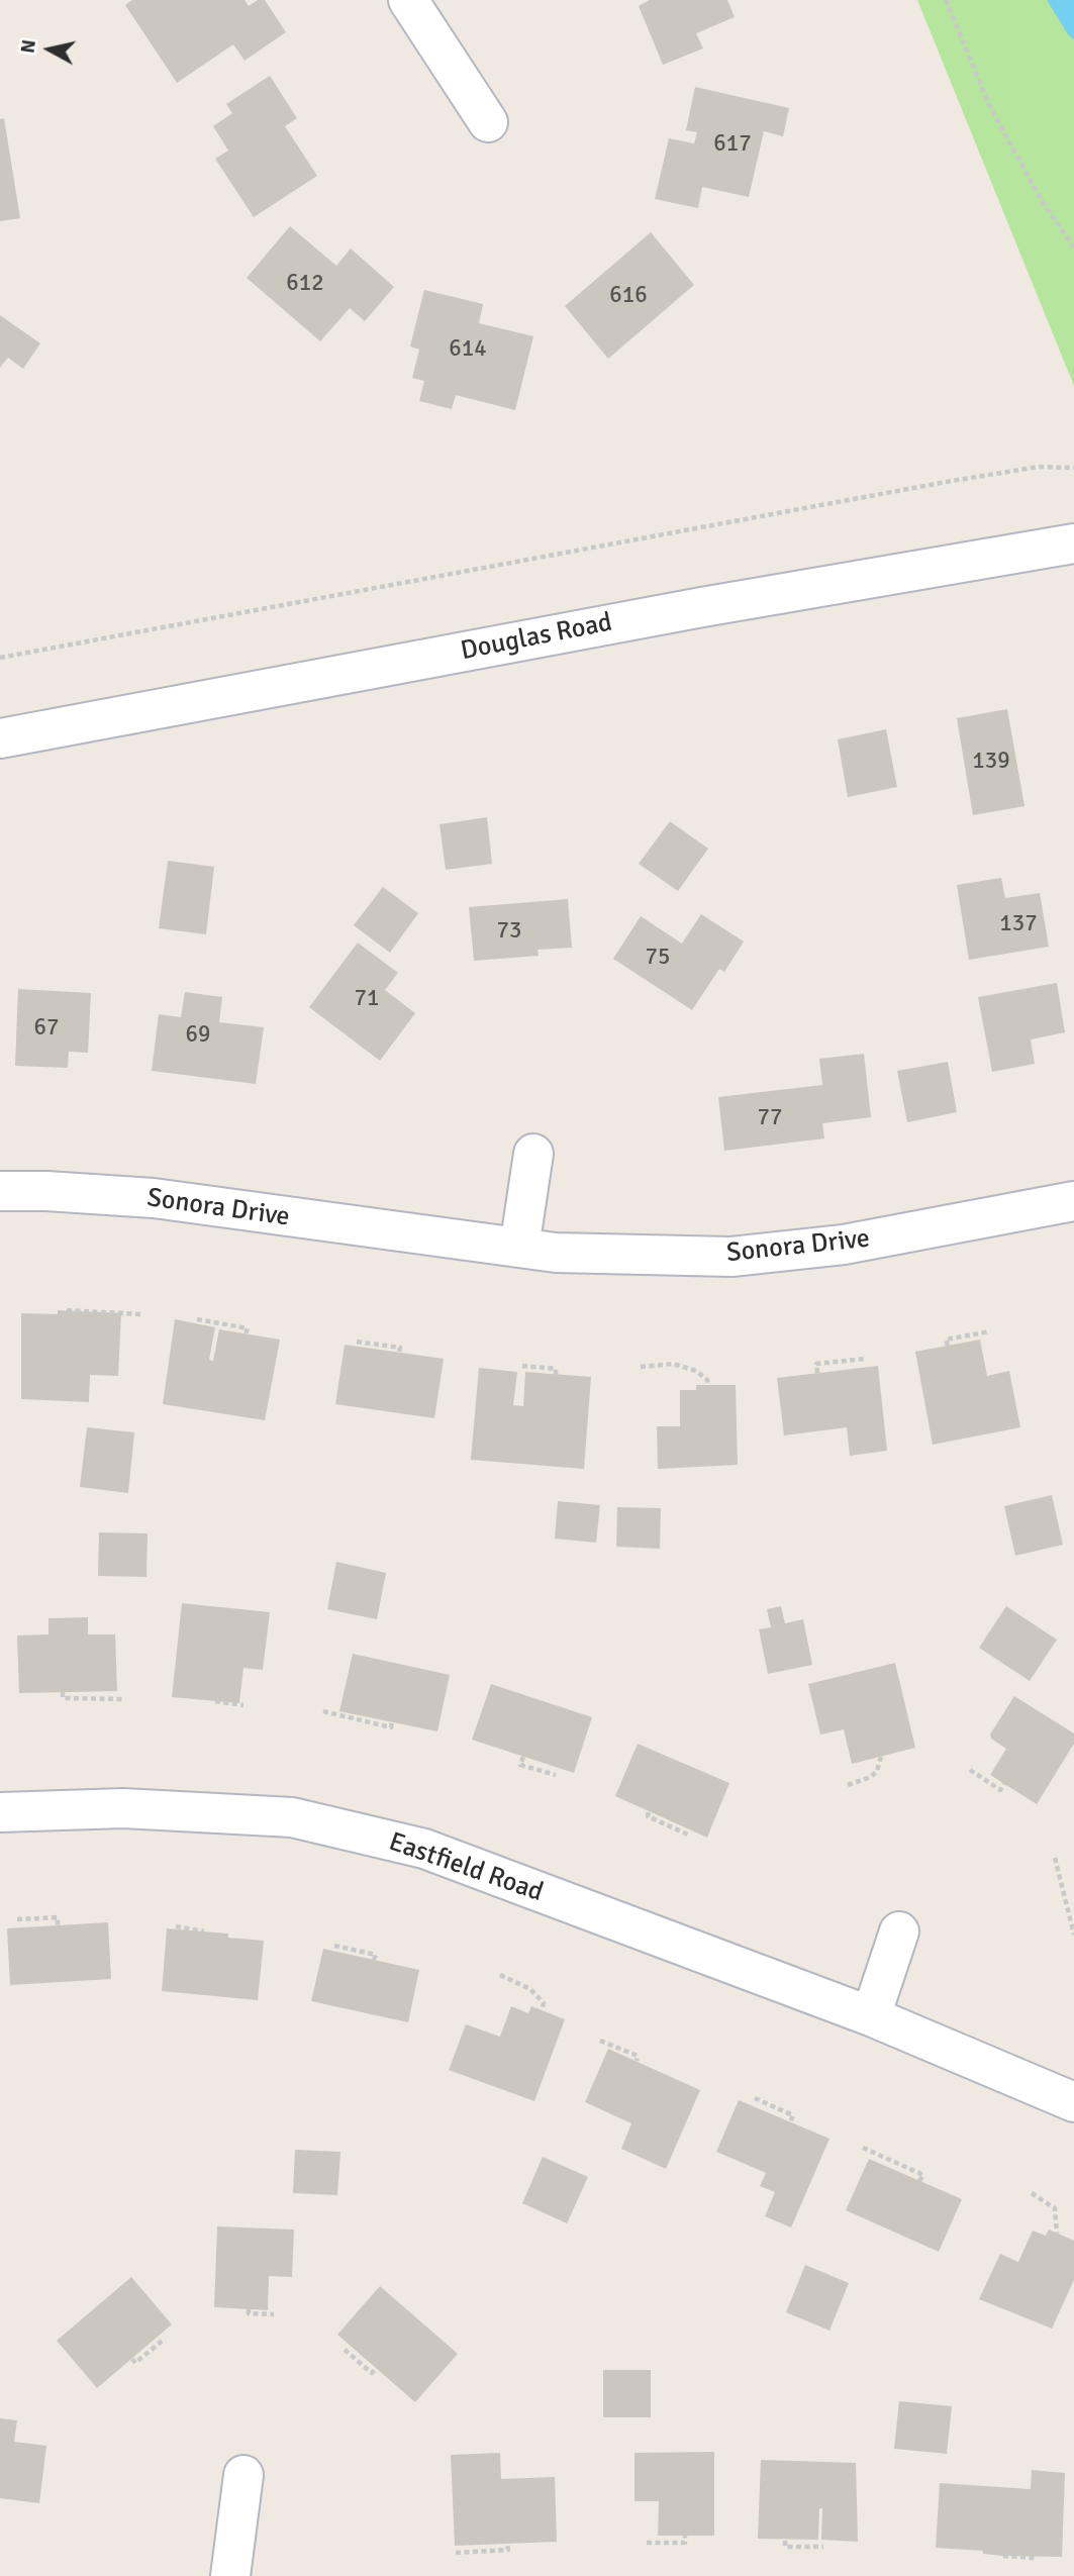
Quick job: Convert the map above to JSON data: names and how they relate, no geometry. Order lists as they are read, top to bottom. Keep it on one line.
{"streets":{"street":["Douglas Road","Sonora Drive","Eastfield Road"]},"house_numbers":["617","612","616","614","139","137","73","75","71","67","69","77"],"north":"left"}
